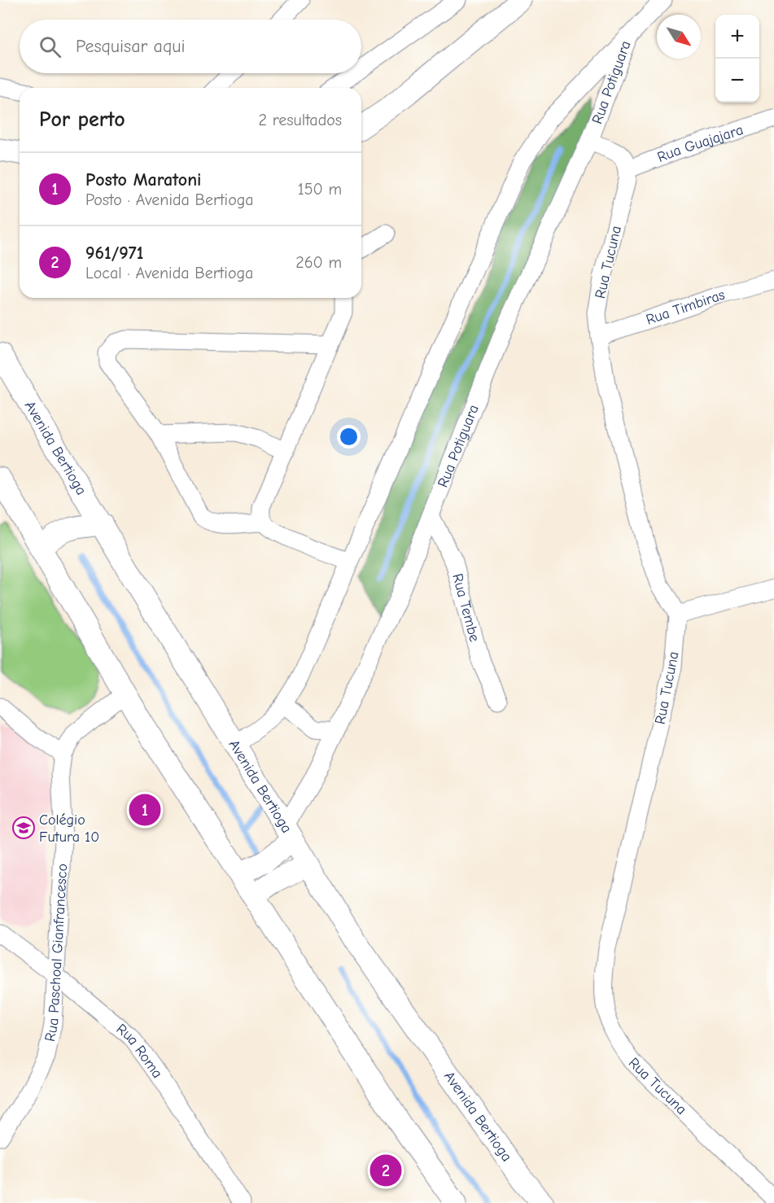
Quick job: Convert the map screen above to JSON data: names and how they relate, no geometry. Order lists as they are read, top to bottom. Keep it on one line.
{"streets":{"street":["Rua Potiguara","Rua Guajajara","Rua Tucuna","Rua Timbiras","Avenida Bertioga","Rua Tembe","Rua Paschoal Gianfrancesco","Rua Roma"]},"crossings":[["Rua Potiguara","Avenida Bertioga"],["Rua Potiguara","Rua Tembe"],["Rua Guajajara","Rua Tucuna"],["Rua Tucuna","Rua Timbiras"],["Rua Paschoal Gianfrancesco","Rua Roma"]],"places":{"school or university":["Colégio Futura 10"]},"north":"bottom right","page":{"map_buttons":["+","−"],"search":"Pesquisar aqui","heading":["Por perto","2 resultados"],"list":[{"mark":"1","name":"Posto Maratoni","note":"Posto · Avenida Bertioga","value":"150 m"},{"mark":"2","name":"961/971","note":"Local · Avenida Bertioga","value":"260 m"}],"pins":["1","2"]}}
